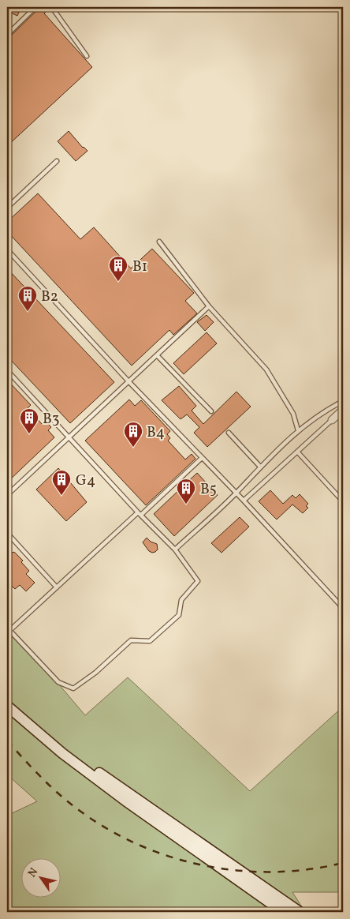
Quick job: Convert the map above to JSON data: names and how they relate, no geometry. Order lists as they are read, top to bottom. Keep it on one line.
{"places":{"building":["B1","B2","B3","B4","G4","B5"]},"north":"top left"}
